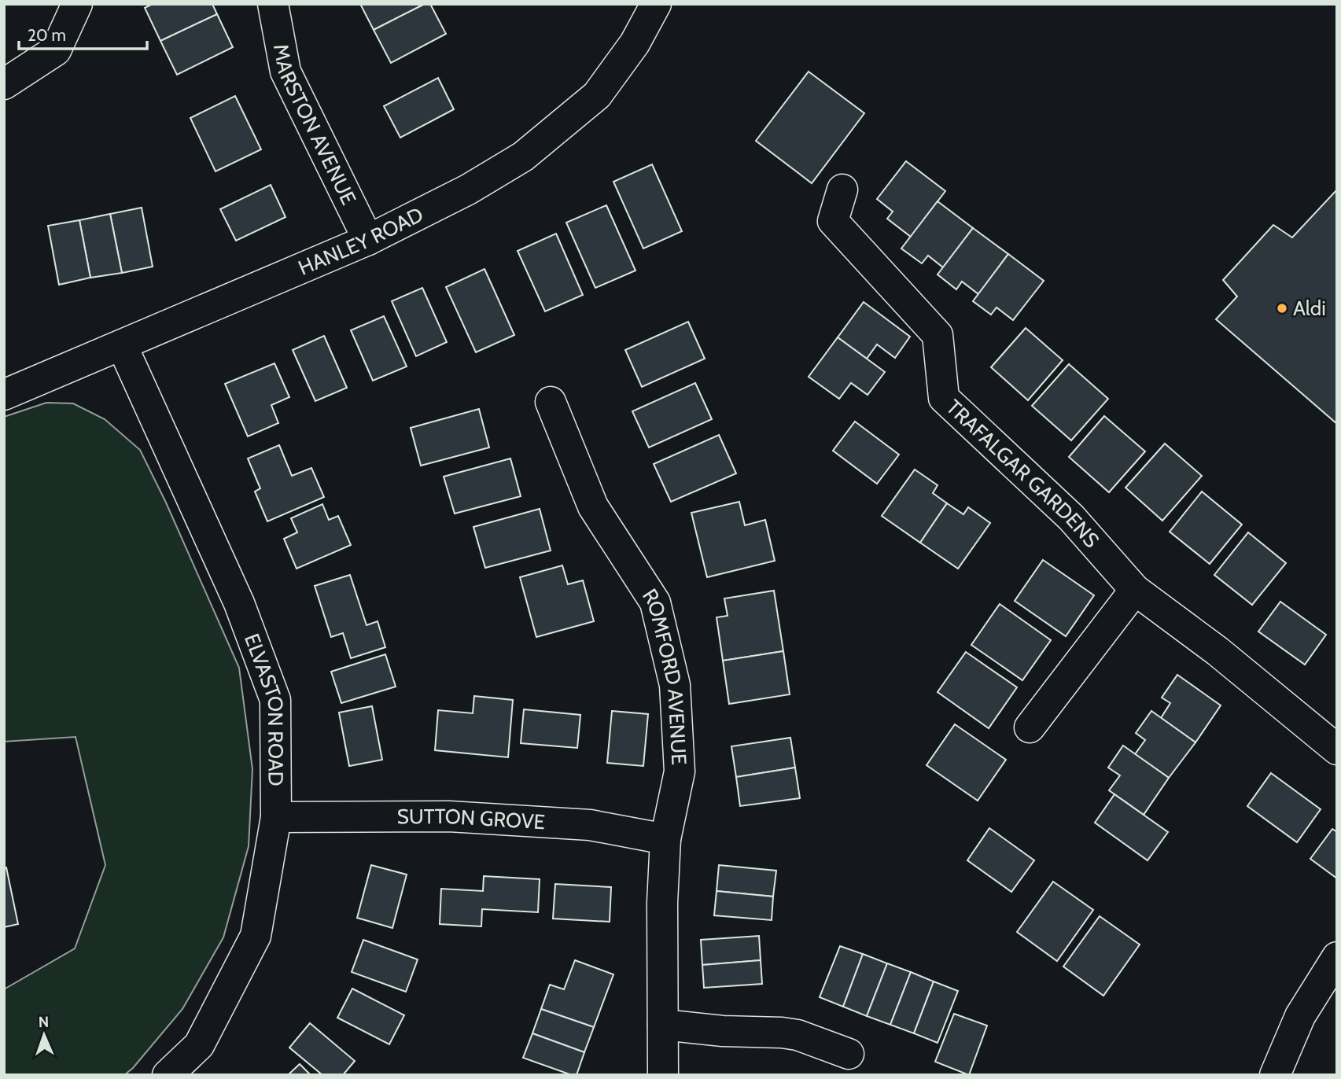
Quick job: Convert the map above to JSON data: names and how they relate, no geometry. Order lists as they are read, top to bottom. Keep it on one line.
{"streets":{"street":["MARSTON AVENUE","HANLEY ROAD","TRAFALGAR GARDENS","ROMFORD AVENUE","ELVASTON ROAD","SUTTON GROVE"]},"crossings":[["MARSTON AVENUE","HANLEY ROAD"],["HANLEY ROAD","ELVASTON ROAD"],["ROMFORD AVENUE","SUTTON GROVE"],["ELVASTON ROAD","SUTTON GROVE"]],"places":["Aldi"],"scale_bar":"20 m","north":"top"}
